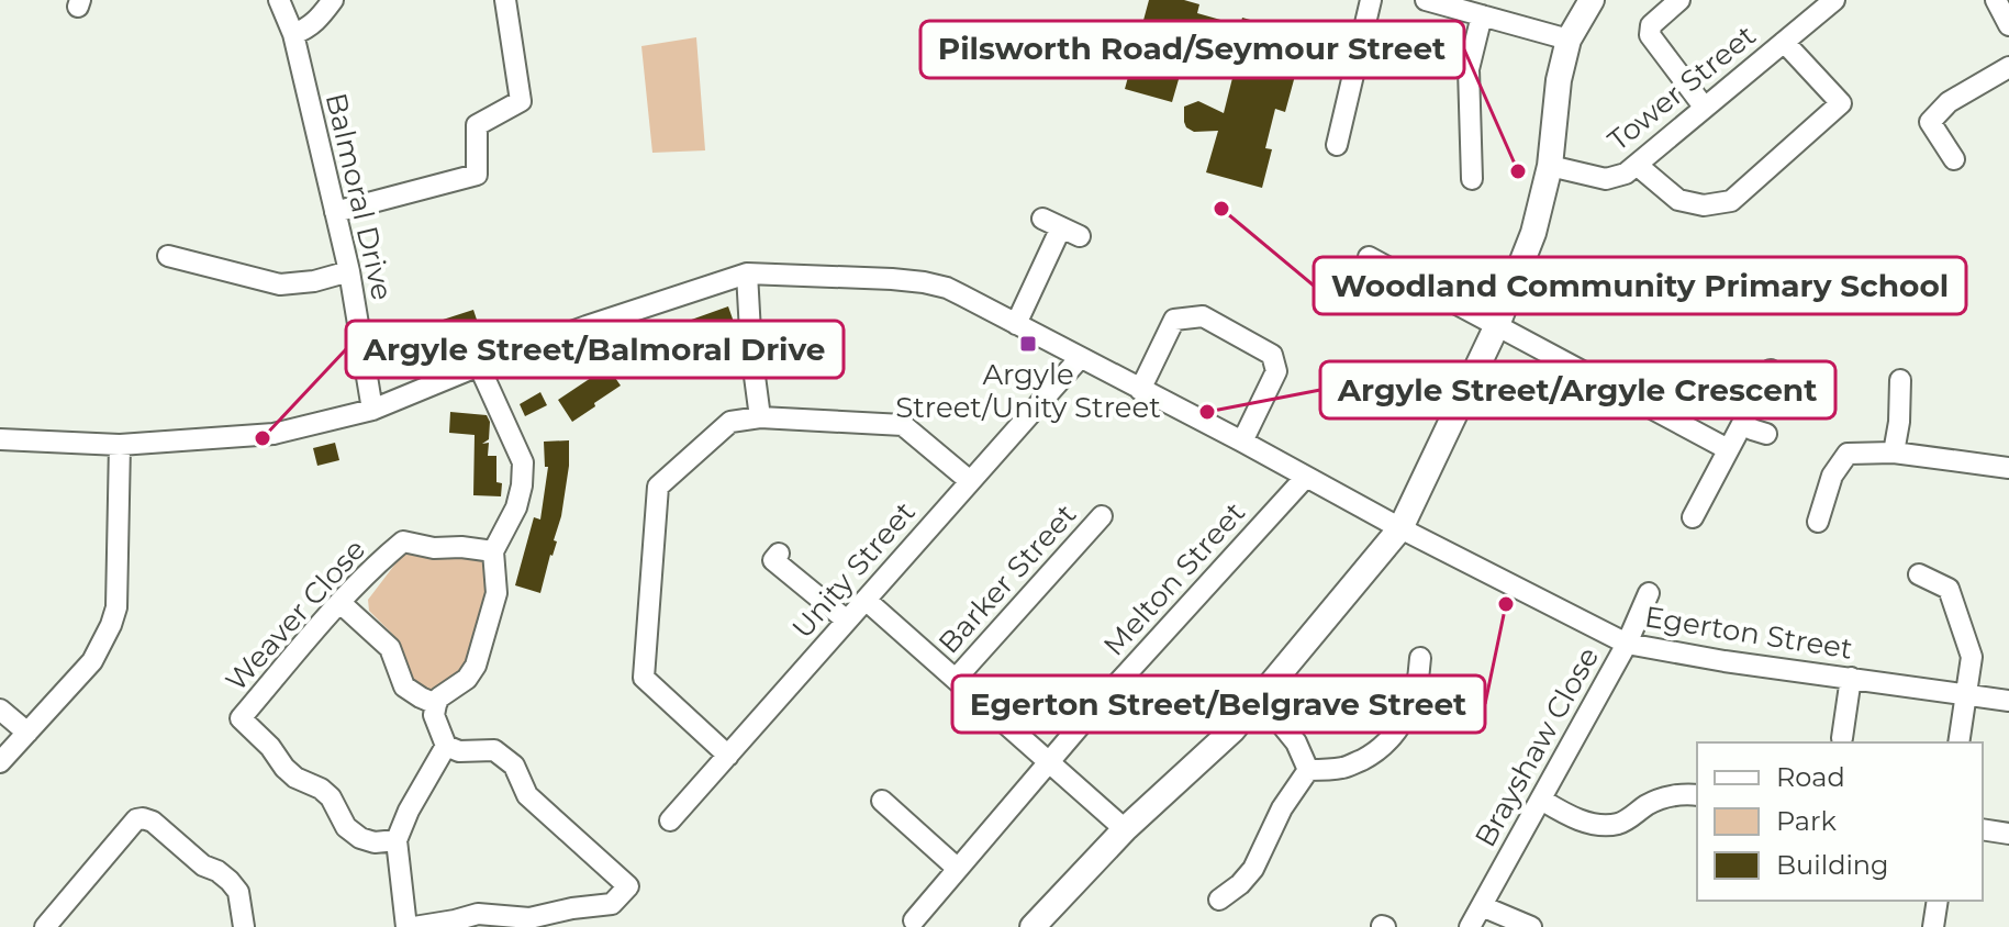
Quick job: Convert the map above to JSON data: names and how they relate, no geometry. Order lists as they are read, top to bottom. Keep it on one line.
{"streets":{"street":["Tower Street","Balmoral Drive","Unity Street","Barker Street","Melton Street","Weaver Close","Egerton Street","Brayshaw Close"]},"crossings":[["Unity Street","Egerton Street"],["Melton Street","Egerton Street"],["Egerton Street","Brayshaw Close"]],"places":{"other":["Pilsworth Road/Seymour Street","Woodland Community Primary School","Argyle Street/Argyle Crescent","Argyle Street/Balmoral Drive","Egerton Street/Belgrave Street"],"transit":["Argyle Street/Unity Street"]},"legend":["Road","Park","Building"]}
